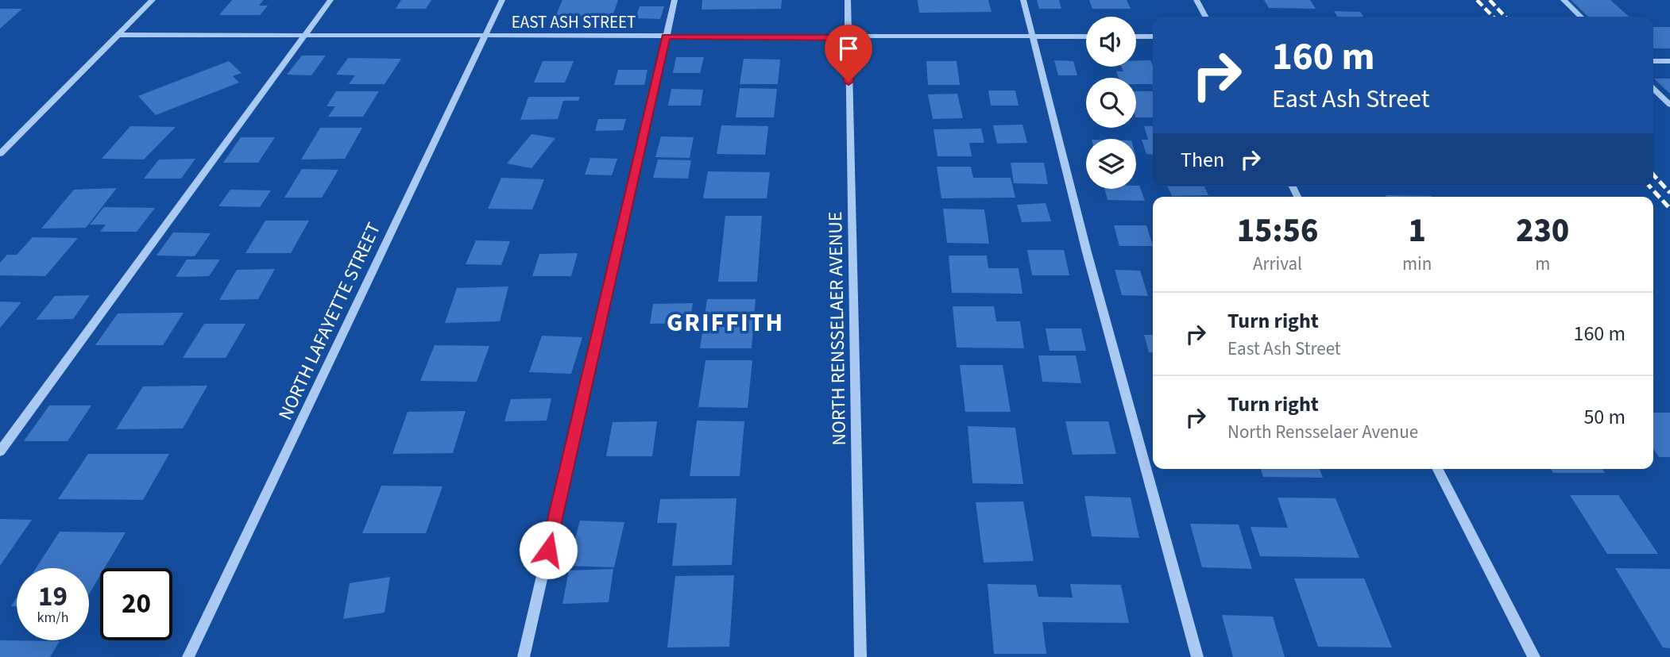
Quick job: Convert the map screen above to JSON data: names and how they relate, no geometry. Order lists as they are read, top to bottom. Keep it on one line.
{"streets":{"street":["EAST ASH STREET","NORTH LAFAYETTE STREET","NORTH RENSSELAER AVENUE"]},"crossings":[["EAST ASH STREET","NORTH LAFAYETTE STREET"],["EAST ASH STREET","NORTH RENSSELAER AVENUE"]],"districts":["GRIFFITH"],"page":{"turn":["160 m","East Ash Street"],"then":"Then","eta":["15:56","Arrival","1","min","230","m"],"list":[{"name":"Turn right","note":"East Ash Street","value":"160 m"},{"name":"Turn right","note":"North Rensselaer Avenue","value":"50 m"}],"speed":"19 km/h","limit":"20"}}
